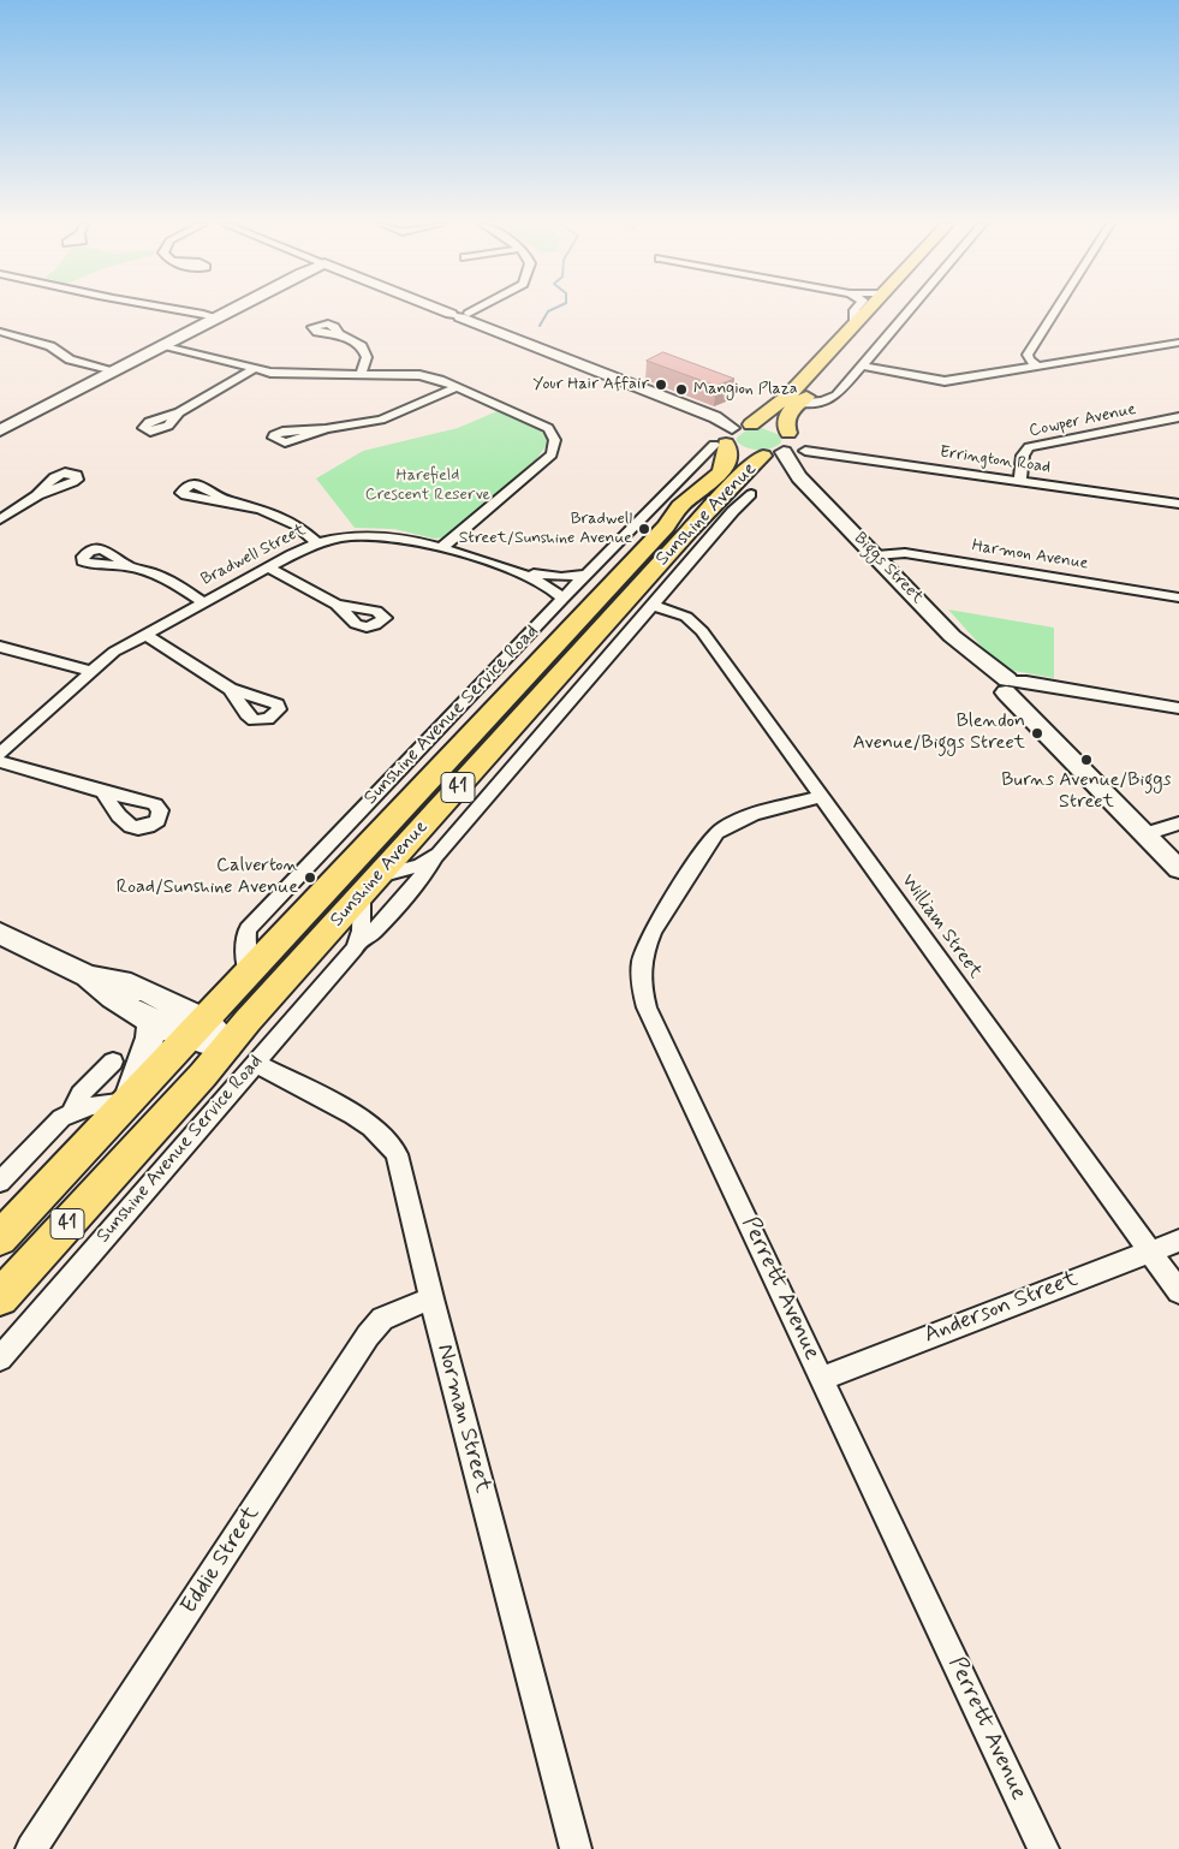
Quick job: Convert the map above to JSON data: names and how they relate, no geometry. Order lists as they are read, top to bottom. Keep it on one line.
{"streets":{"main road":["Sunshine Avenue","41"],"street":["Cowper Avenue","Errington Road","Bradwell Street","Harmon Avenue","Biggs Street","Sunshine Avenue Service Road","William Street","Perrett Avenue","Anderson Street","Norman Street","Eddie Street"]},"crossings":[["Cowper Avenue","Errington Road"],["Sunshine Avenue","Biggs Street"],["Sunshine Avenue","Sunshine Avenue Service Road"],["Sunshine Avenue","Norman Street"],["Bradwell Street","Sunshine Avenue Service Road"],["Harmon Avenue","Biggs Street"],["Sunshine Avenue Service Road","William Street"],["Sunshine Avenue Service Road","Norman Street"],["William Street","Perrett Avenue"],["William Street","Anderson Street"],["Perrett Avenue","Anderson Street"],["Norman Street","Eddie Street"]],"parks":["Harefield Crescent Reserve"],"places":["Your Hair Affair","Mangion Plaza","Bradwell Street/Sunshine Avenue","Blendon Avenue/Biggs Street","Burns Avenue/Biggs Street","Calverton Road/Sunshine Avenue"]}
